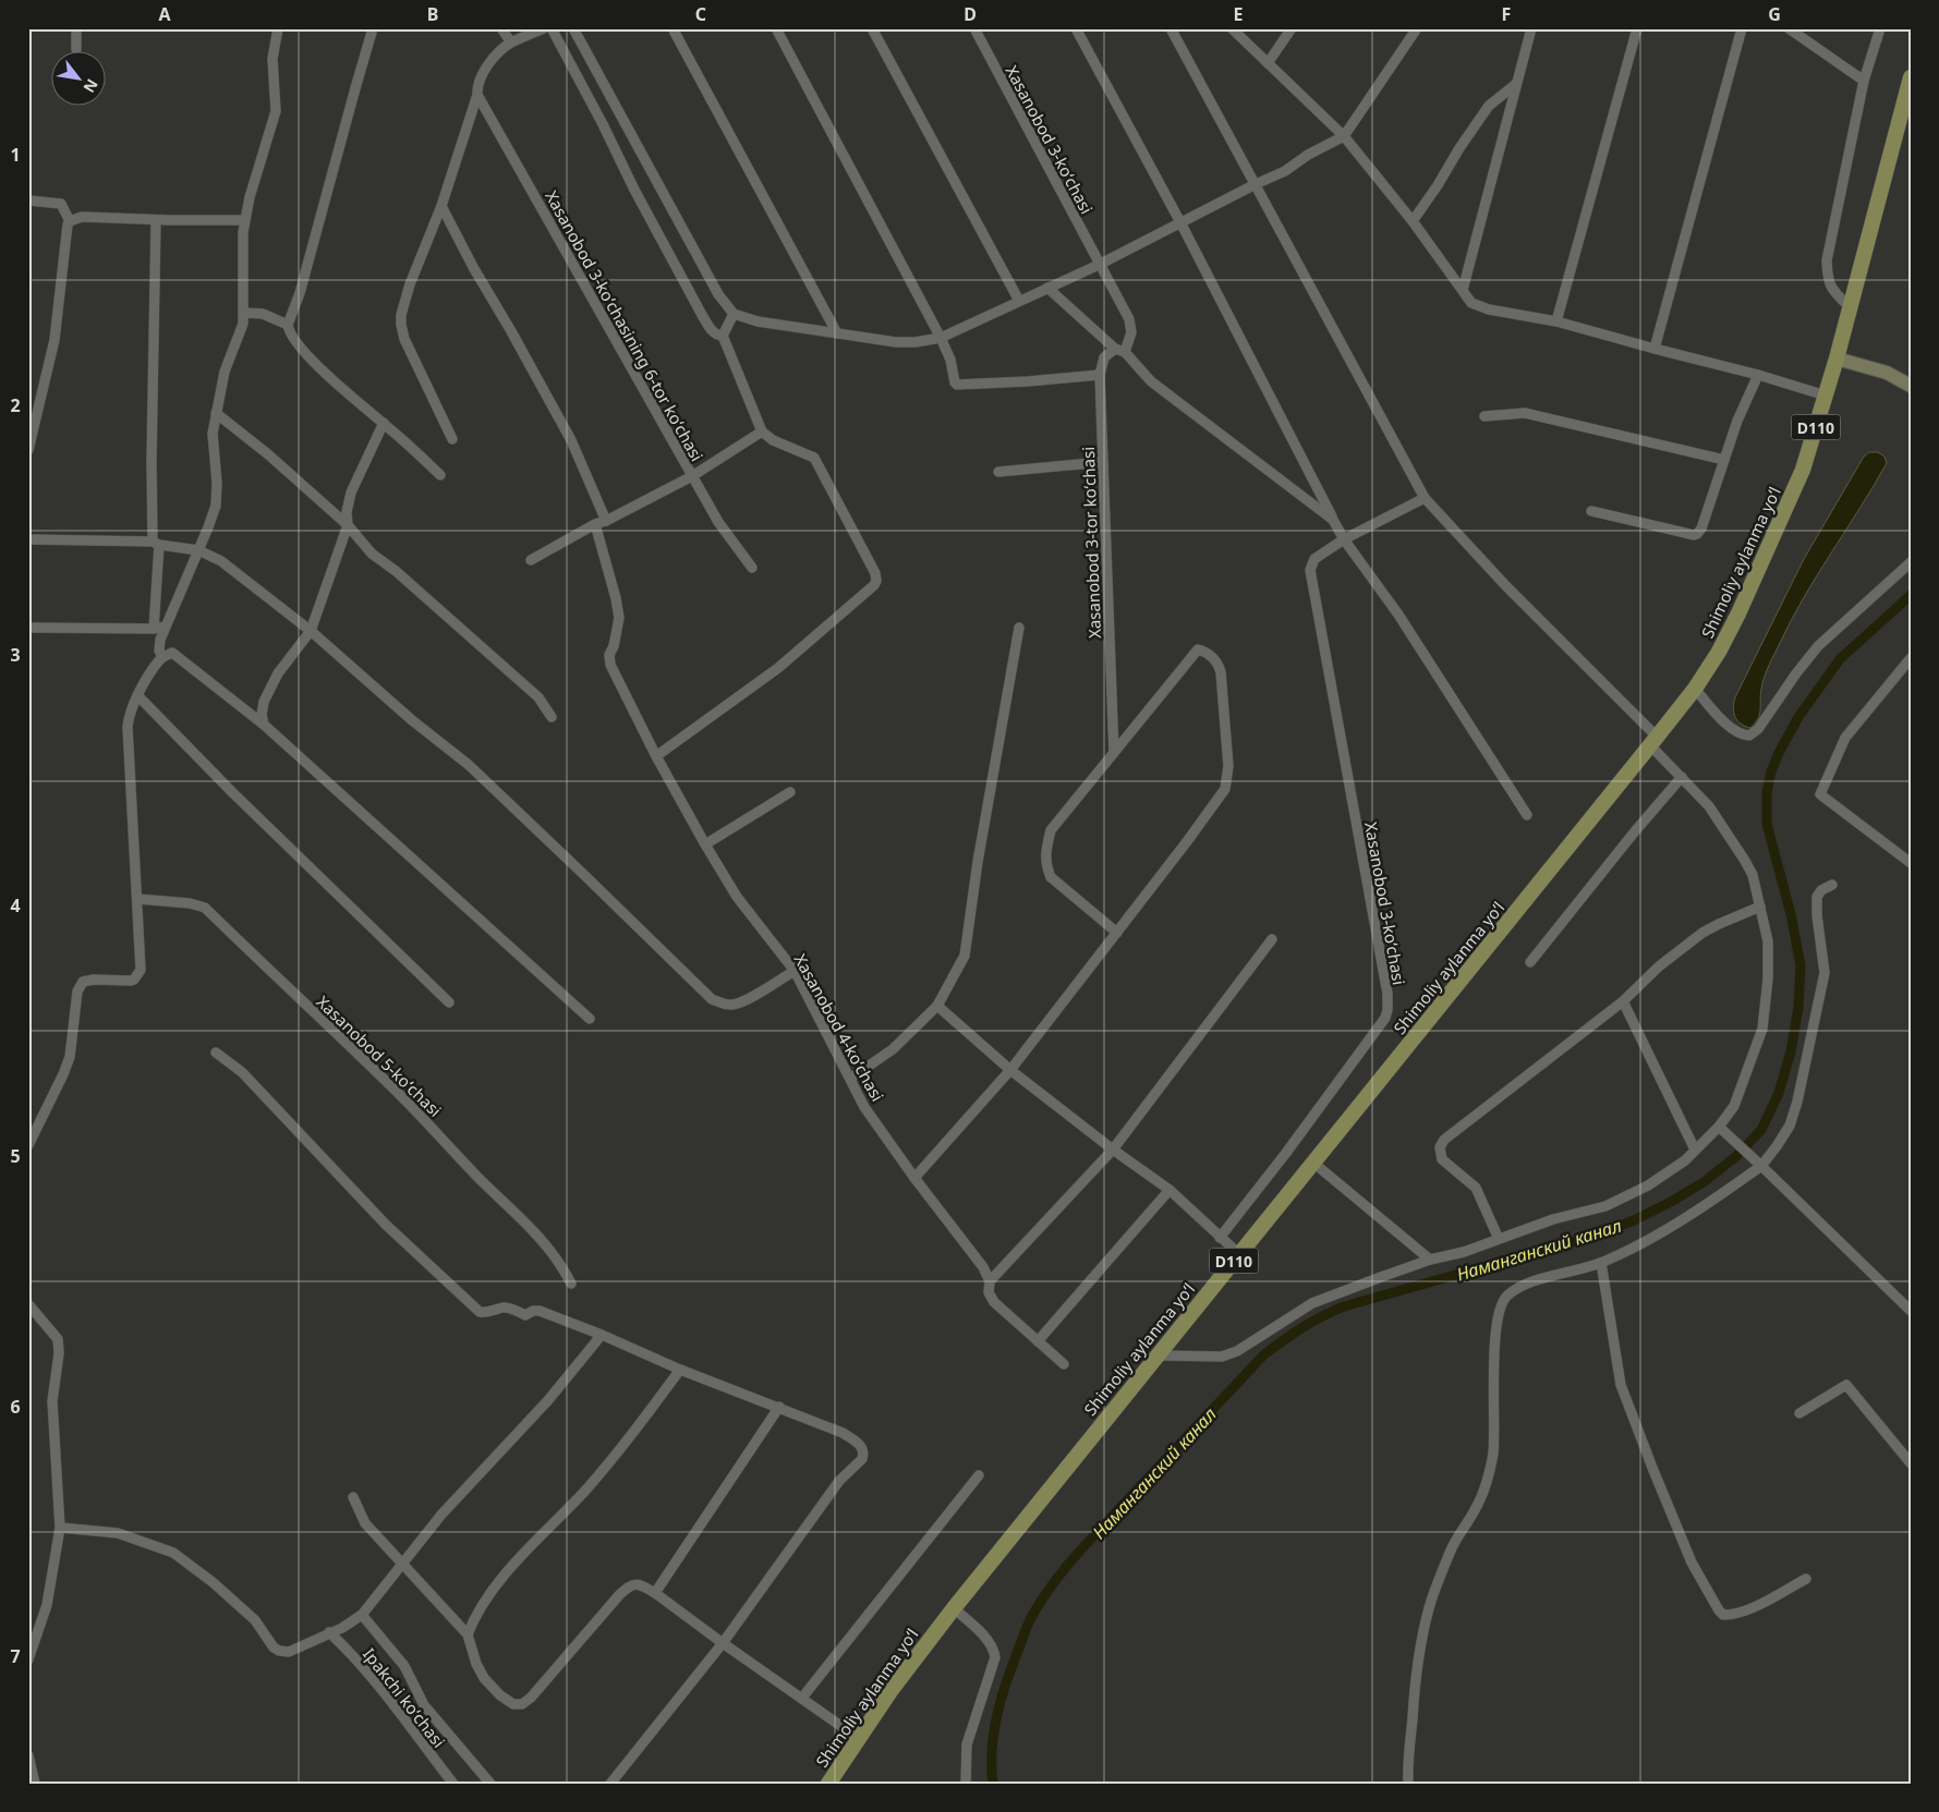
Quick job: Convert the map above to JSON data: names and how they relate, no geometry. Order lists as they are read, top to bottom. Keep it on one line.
{"streets":{"main road":["D110","Shimoliy aylanma yoʻl"],"street":["Xasanobod 3-koʻchasi","Xasanobod 3-koʻchasining 6-tor koʻchasi","Xasanobod 3-tor koʻchasi","Xasanobod 4-koʻchasi","Xasanobod 5-koʻchasi","Ipakchi koʻchasi"]},"water":["Наманганский канал"],"north":"bottom right","grid":{"columns":["A","B","C","D","E","F","G"],"rows":["1","2","3","4","5","6","7"]}}
